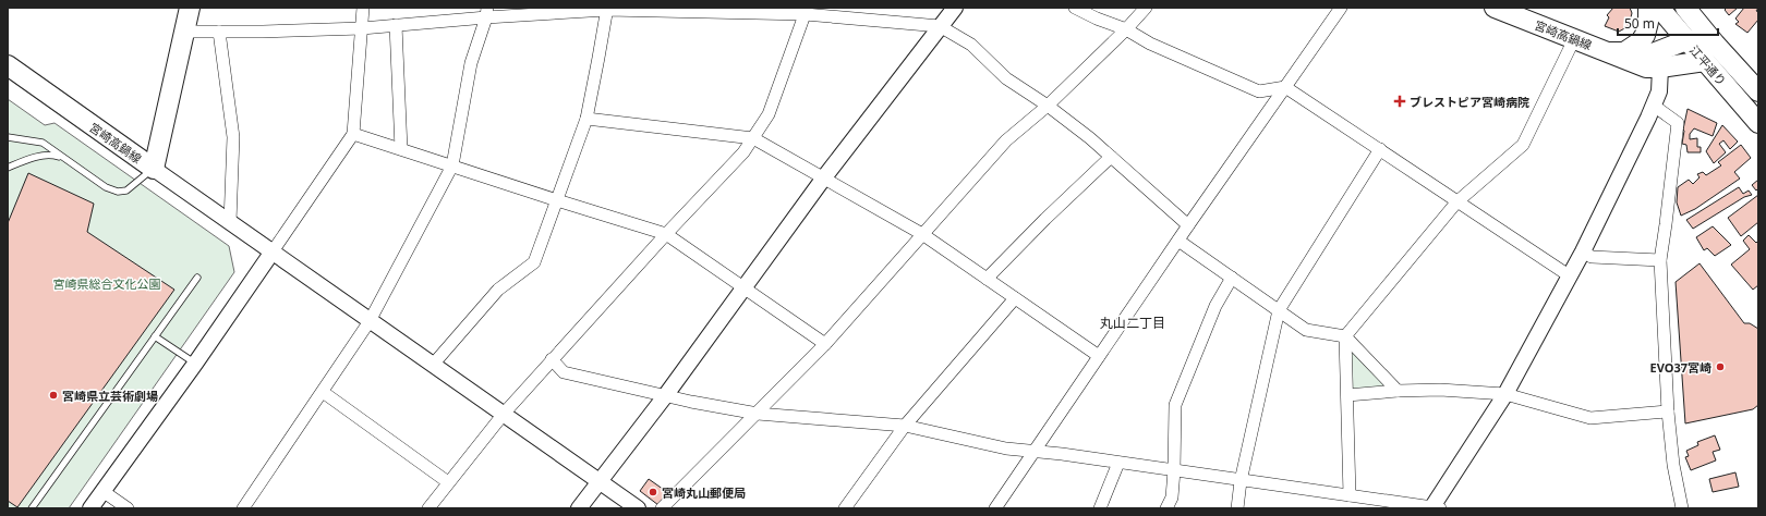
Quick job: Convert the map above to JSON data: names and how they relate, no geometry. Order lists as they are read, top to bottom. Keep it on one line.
{"streets":{"main road":["宮崎高鍋線","江平通り"]},"crossings":[["宮崎高鍋線","江平通り"]],"districts":["丸山二丁目"],"parks":["宮崎県総合文化公園"],"places":{"health":["ブレストピア宮崎病院"],"other":["EVO37宮崎","宮崎県立芸術劇場","宮崎丸山郵便局"]},"scale_bar":"50 m"}
